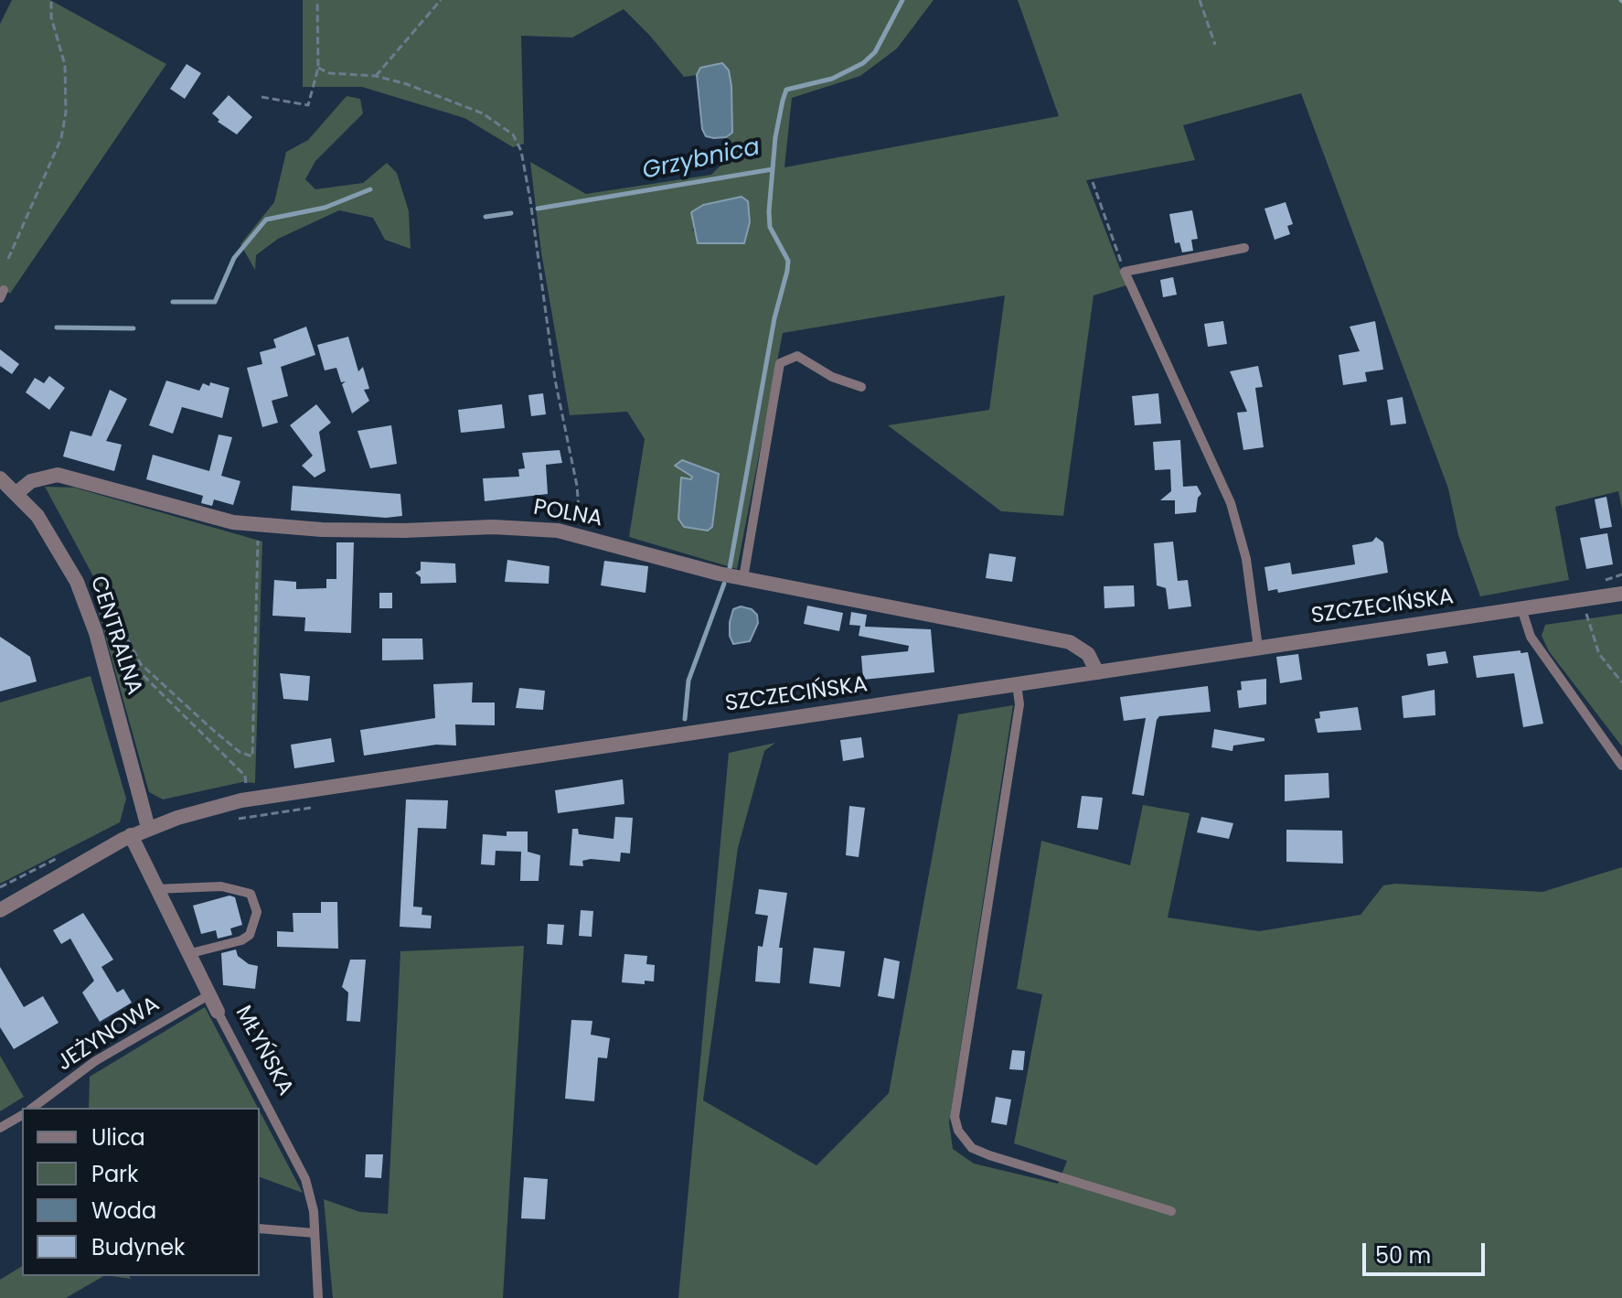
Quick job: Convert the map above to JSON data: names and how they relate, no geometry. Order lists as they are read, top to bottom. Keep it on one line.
{"streets":{"street":["POLNA","SZCZECIŃSKA","CENTRALNA","MŁYŃSKA"],"lane":["JEŻYNOWA"]},"crossings":[["POLNA","SZCZECIŃSKA"],["POLNA","CENTRALNA"],["SZCZECIŃSKA","CENTRALNA"],["SZCZECIŃSKA","MŁYŃSKA"],["JEŻYNOWA","MŁYŃSKA"]],"water":["Grzybnica"],"legend":["Ulica","Park","Woda","Budynek"],"scale_bar":"50 m"}
